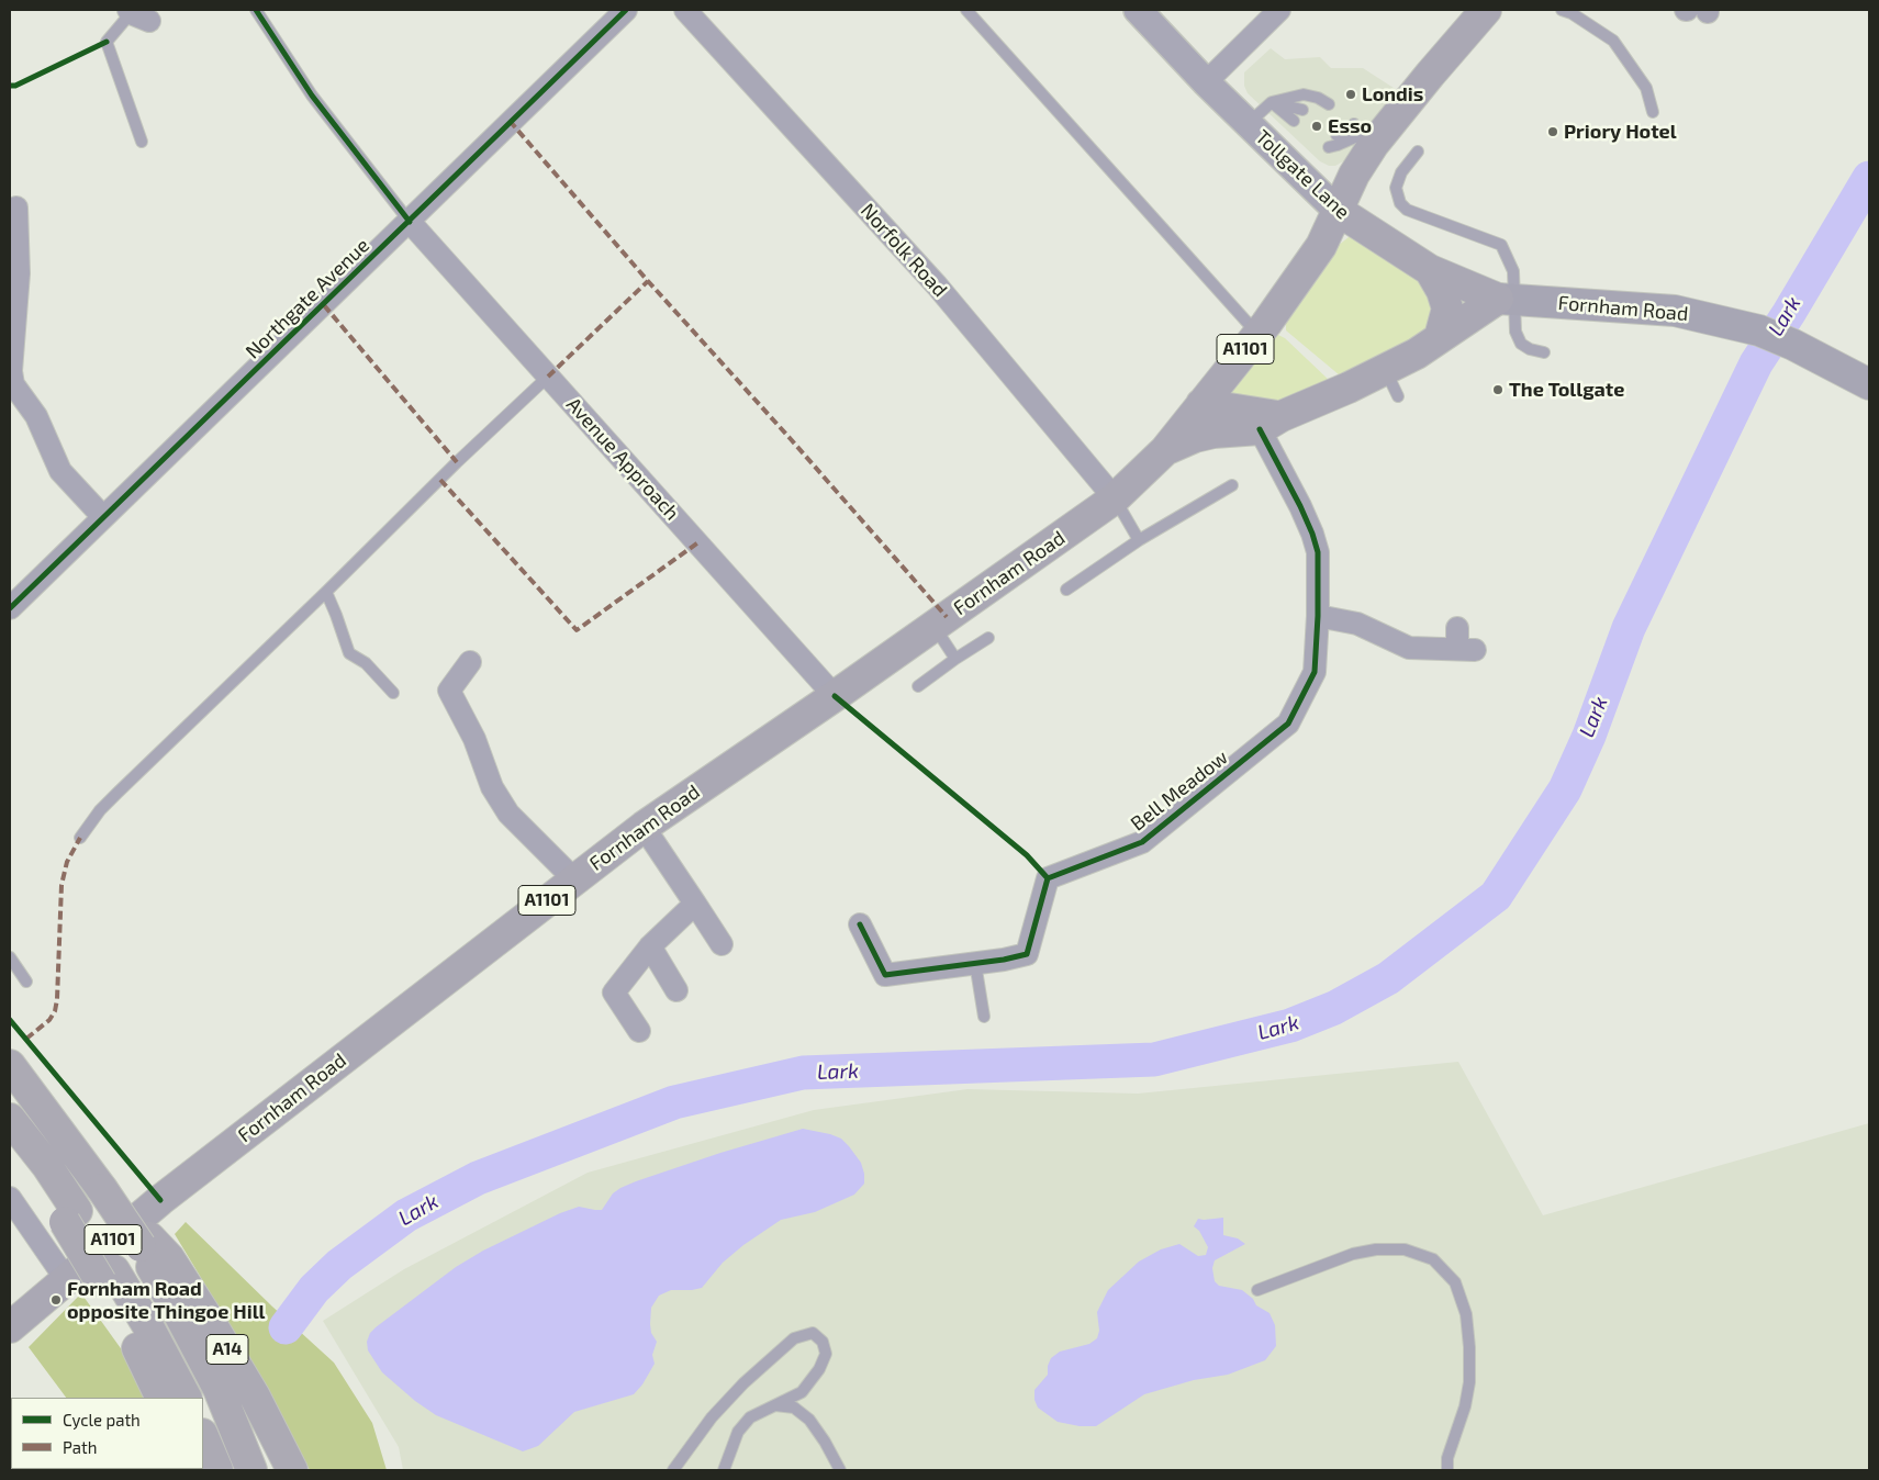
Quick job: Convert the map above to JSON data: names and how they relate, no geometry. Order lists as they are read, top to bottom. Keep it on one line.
{"streets":{"highway":["A14"],"main road":["Tollgate Lane","Fornham Road","A1101"],"street":["Norfolk Road","Northgate Avenue","Avenue Approach","Bell Meadow"]},"crossings":[["Tollgate Lane","Fornham Road"],["Tollgate Lane","A1101"],["Norfolk Road","Fornham Road"],["Northgate Avenue","Avenue Approach"],["Fornham Road","A1101"],["Fornham Road","Avenue Approach"],["Fornham Road","Bell Meadow"]],"water":["Lark"],"places":["Londis","Esso","Priory Hotel","The Tollgate","Fornham Road opposite Thingoe Hill"],"legend":["Cycle path","Path"]}
